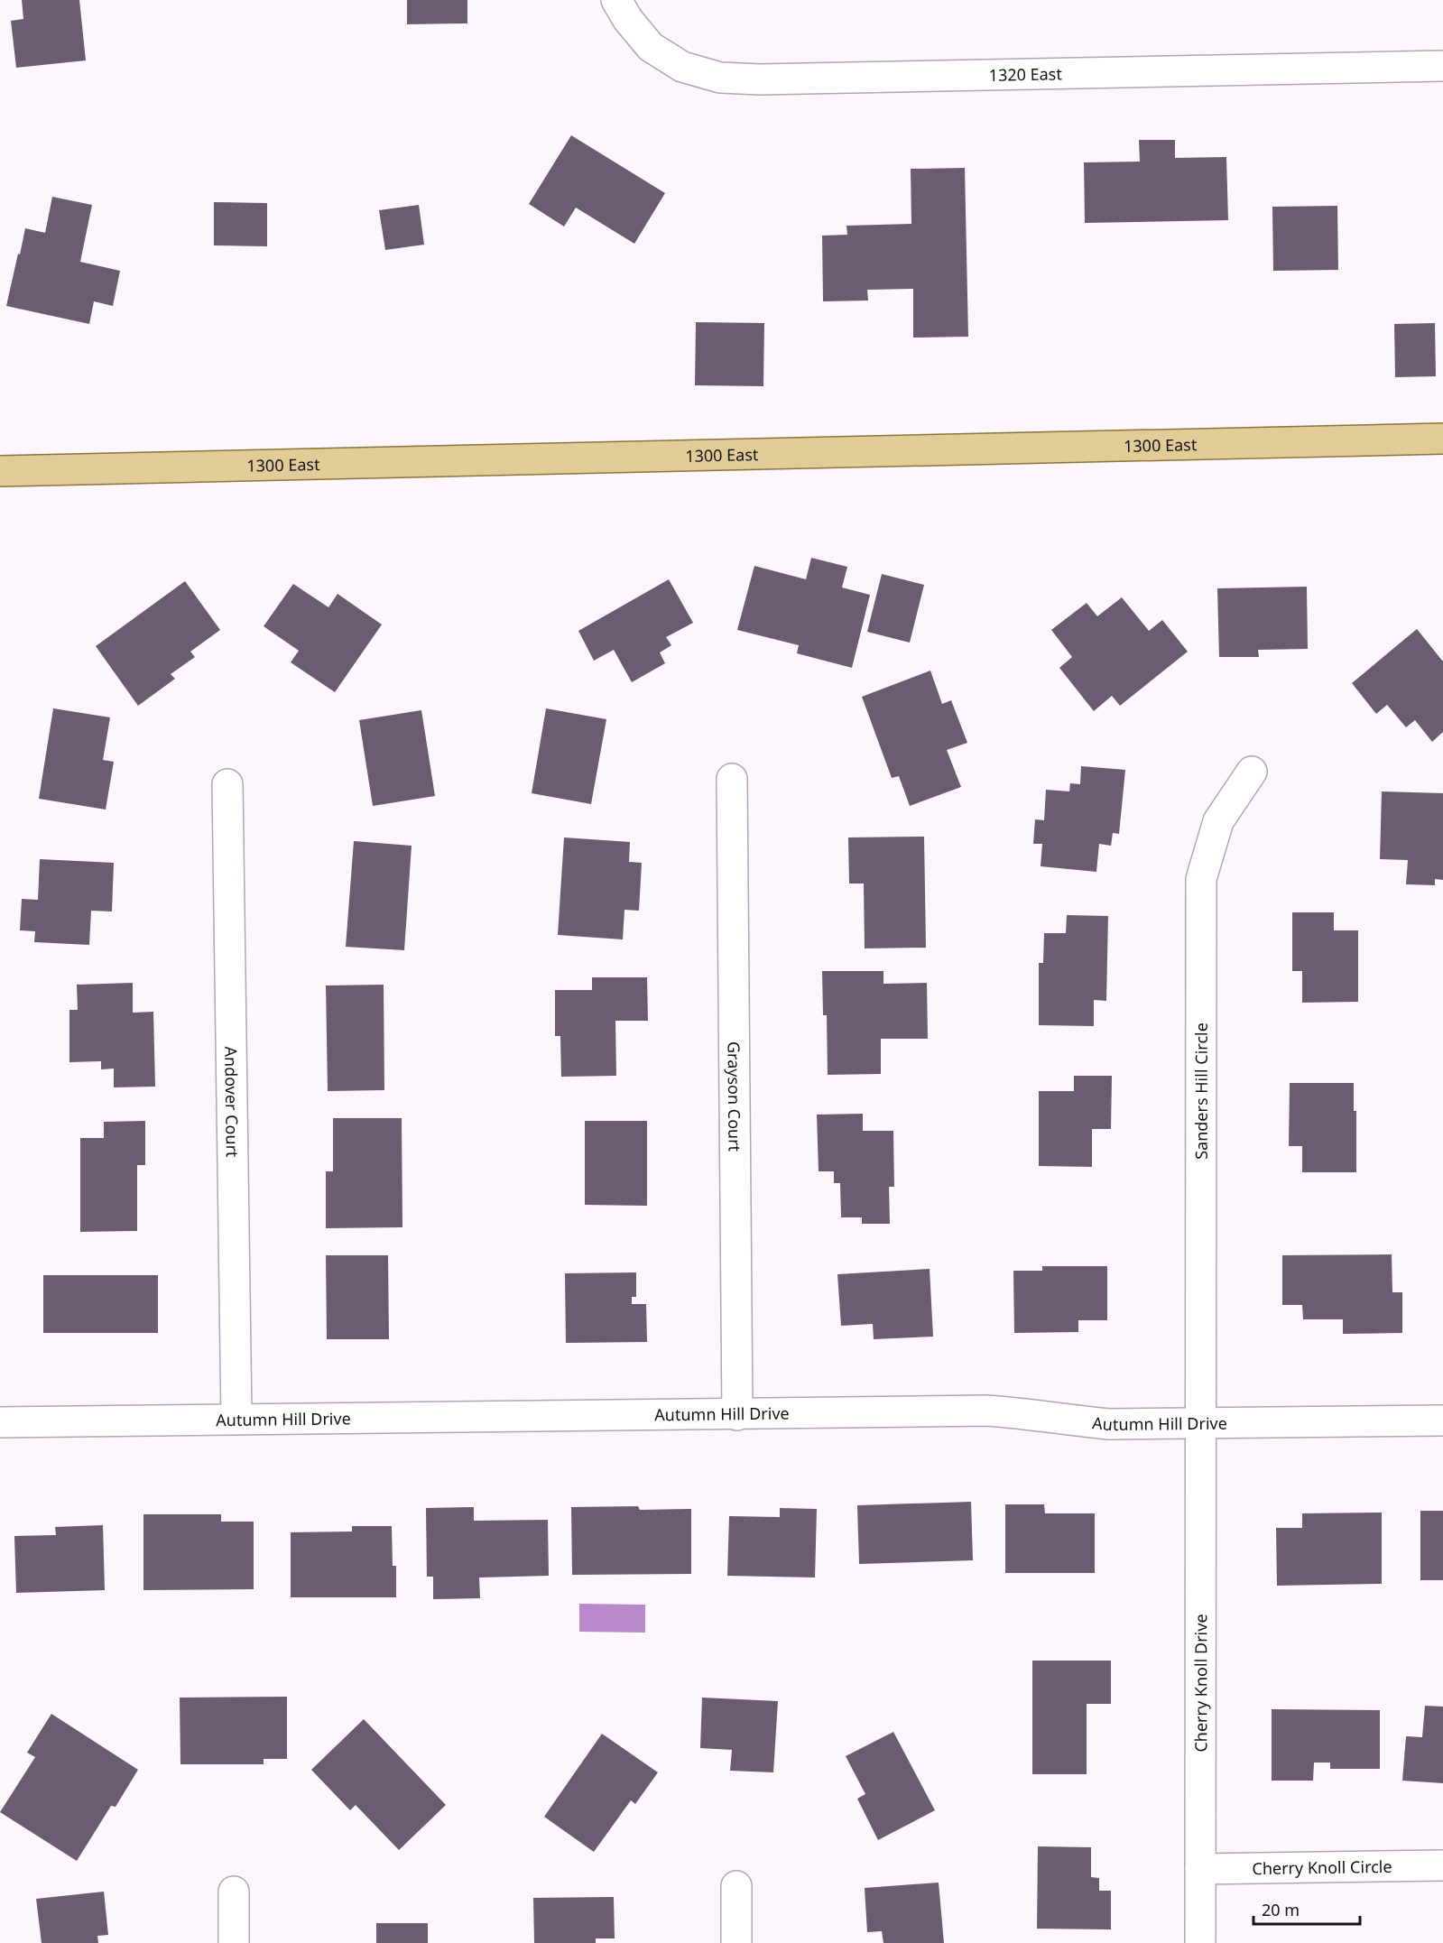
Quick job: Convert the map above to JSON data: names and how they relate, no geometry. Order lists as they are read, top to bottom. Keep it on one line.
{"streets":{"main road":["1300 East"],"street":["1320 East","Sanders Hill Circle","Grayson Court","Andover Court","Autumn Hill Drive","Cherry Knoll Drive","Cherry Knoll Circle"]},"crossings":[["Sanders Hill Circle","Autumn Hill Drive"],["Sanders Hill Circle","Cherry Knoll Drive"],["Grayson Court","Autumn Hill Drive"],["Andover Court","Autumn Hill Drive"],["Autumn Hill Drive","Cherry Knoll Drive"],["Cherry Knoll Drive","Cherry Knoll Circle"]],"scale_bar":"20 m"}
